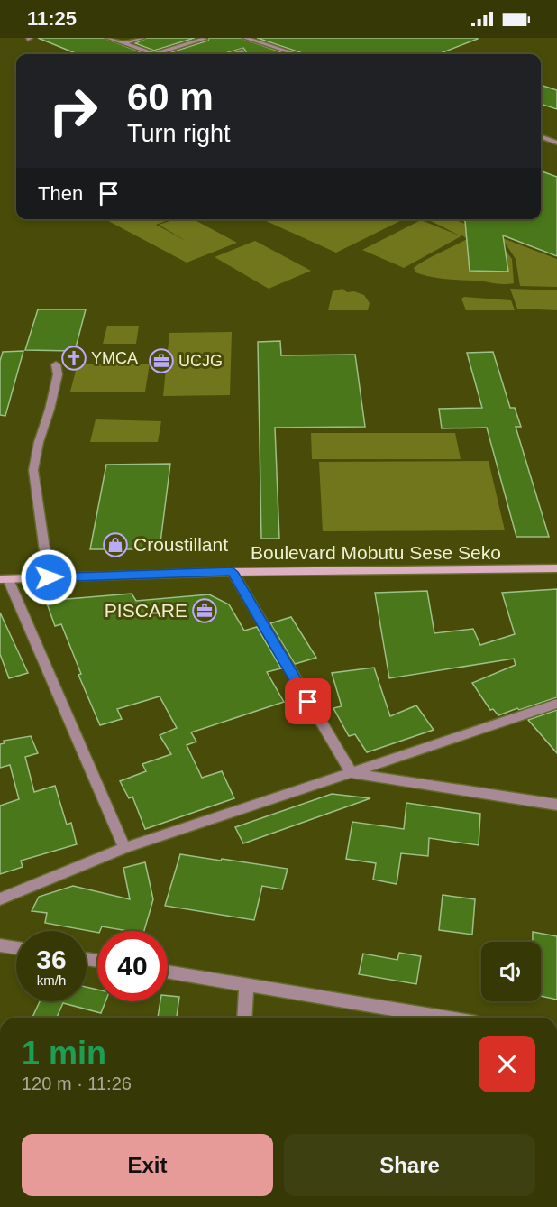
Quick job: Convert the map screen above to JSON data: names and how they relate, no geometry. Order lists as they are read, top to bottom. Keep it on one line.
{"streets":{"street":["Boulevard Mobutu Sese Seko"]},"places":{"church":["YMCA"],"office":["UCJG","PISCARE"],"shop":["Croustillant"]},"page":{"status":"11:25","turn":["60 m","Turn right"],"then":"Then","speed":"36 km/h","limit":"40","heading":["1 min","120 m · 11:26"],"buttons":["Exit","Share"]}}
